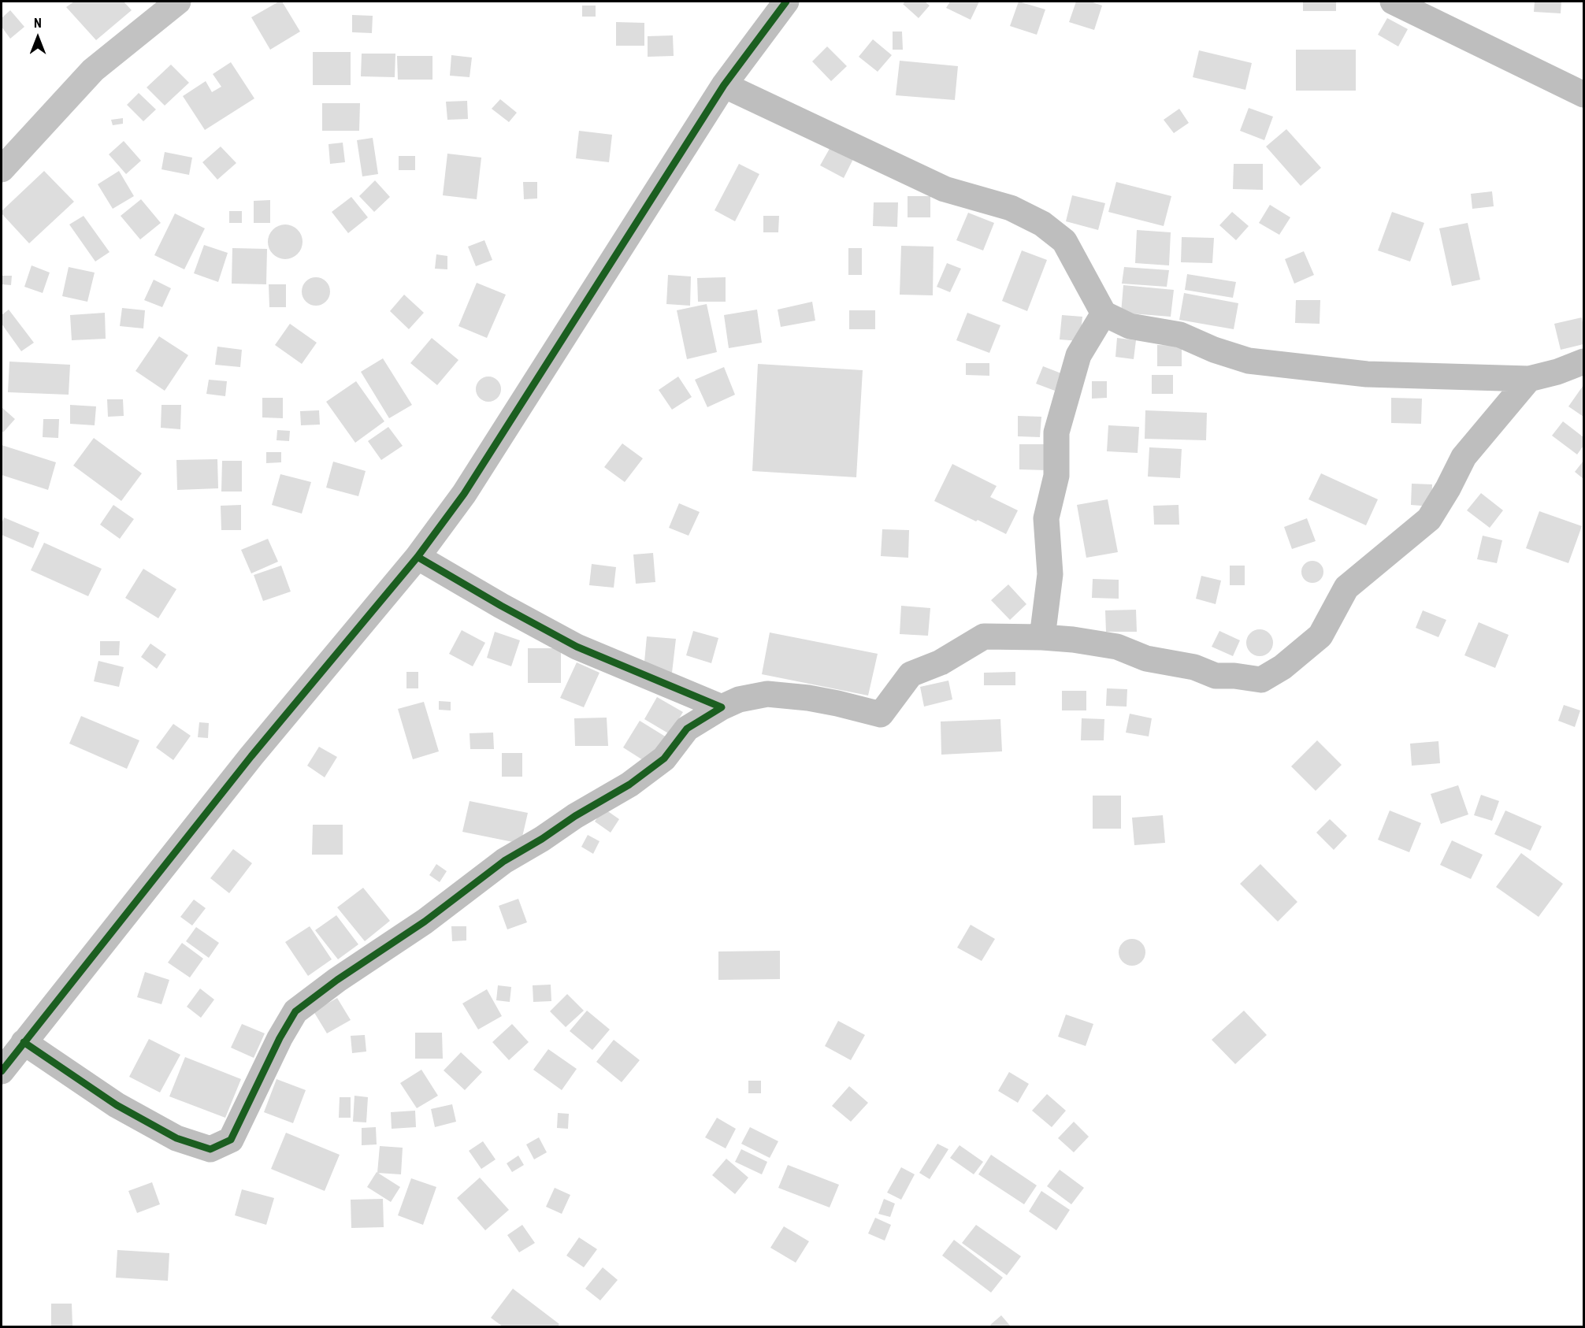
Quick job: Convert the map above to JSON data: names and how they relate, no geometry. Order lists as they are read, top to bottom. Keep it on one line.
{"north":"top"}
